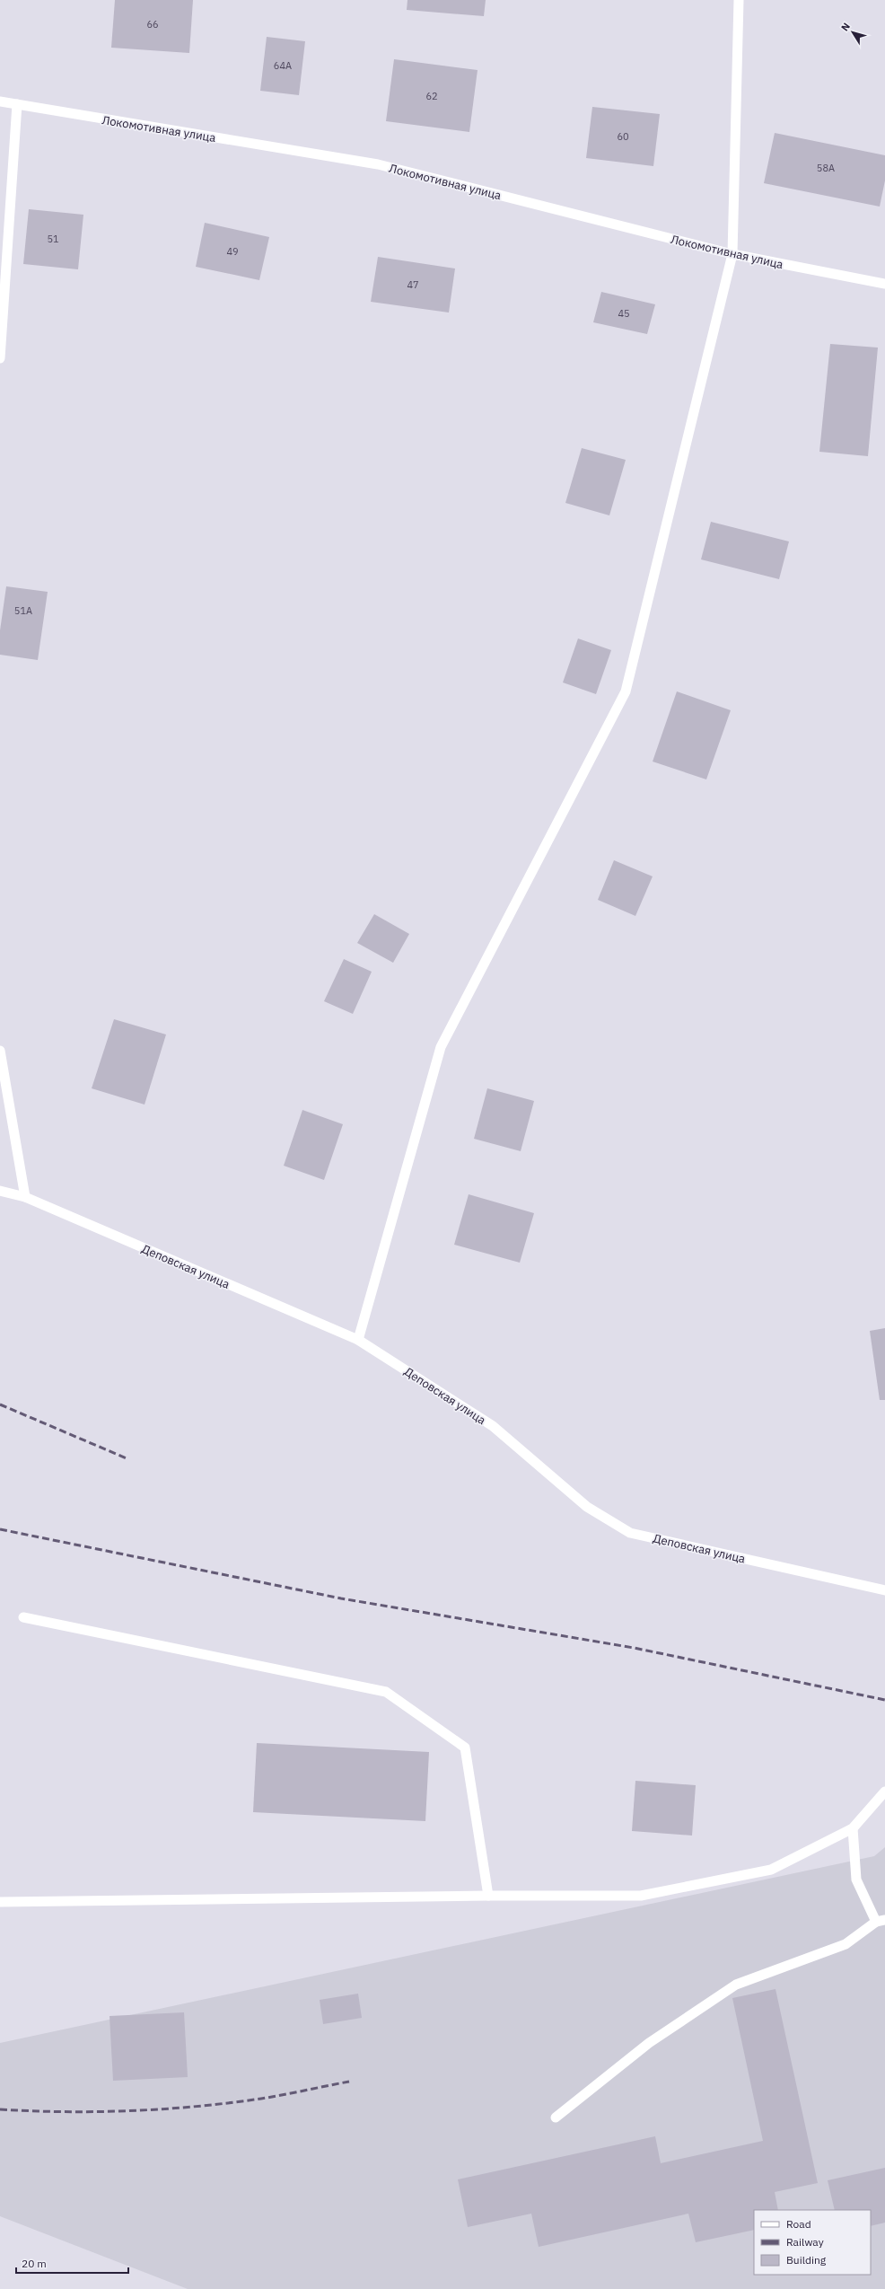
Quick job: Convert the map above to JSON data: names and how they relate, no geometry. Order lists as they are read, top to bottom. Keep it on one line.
{"streets":{"street":["Локомотивная улица","Деповская улица"]},"house_numbers":["66","64А","62","60","58А","51","49","47","45","51А"],"legend":["Road","Railway","Building"],"scale_bar":"20 m","north":"top left"}
